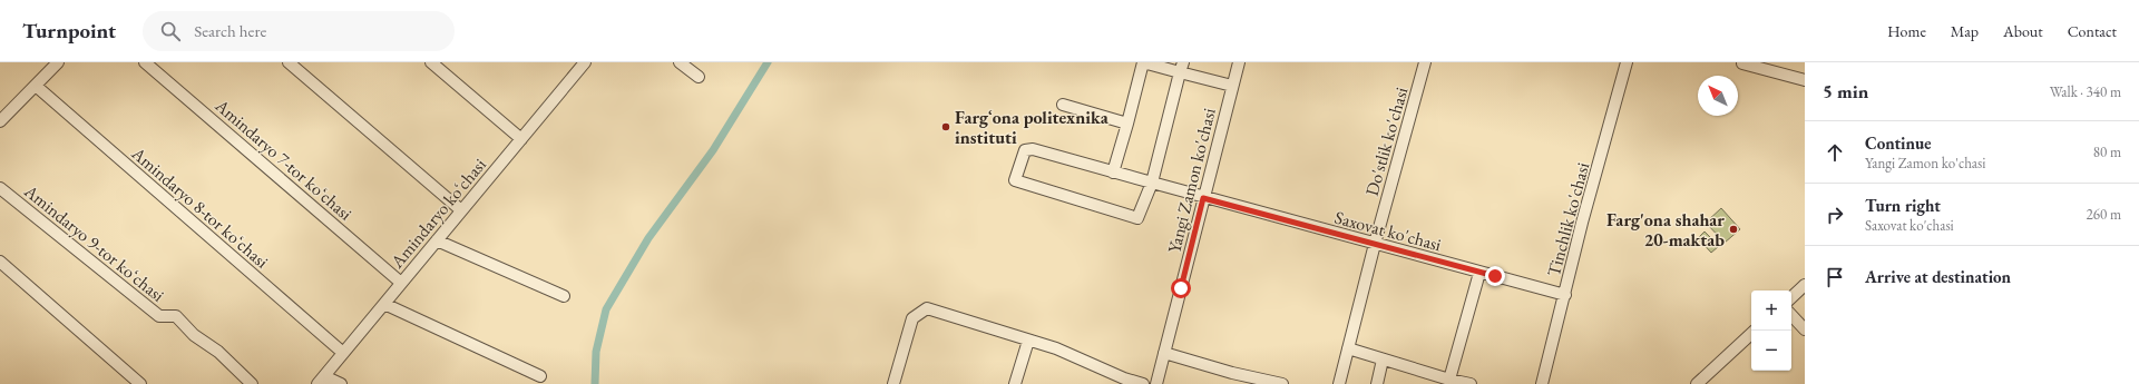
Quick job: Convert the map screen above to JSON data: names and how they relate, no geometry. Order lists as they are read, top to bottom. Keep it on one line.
{"streets":{"street":["Do'stlik ko'chasi","Amindaryo 7-tor koʻchasi","Yangi Zamon ko'chasi","Amindaryo 8-tor koʻchasi","Amindaryo koʻchasi","Tinchlik ko'chasi","Saxovat ko'chasi","Amindaryo 9-tor koʻchasi"]},"crossings":[["Do'stlik ko'chasi","Saxovat ko'chasi"],["Amindaryo 7-tor koʻchasi","Amindaryo koʻchasi"],["Yangi Zamon ko'chasi","Saxovat ko'chasi"],["Amindaryo 8-tor koʻchasi","Amindaryo koʻchasi"],["Tinchlik ko'chasi","Saxovat ko'chasi"]],"places":["Fargʻona politexnika instituti","Farg'ona shahar 20-maktab"],"north":"top left","page":{"header":"Turnpoint","search":"Search here","nav":["Home","Map","About","Contact"],"heading":["5 min","Walk · 340 m"],"list":[["Continue","Yangi Zamon ko'chasi","80 m"],["Turn right","Saxovat ko'chasi","260 m"],"Arrive at destination"],"map_buttons":["+","−"]}}
